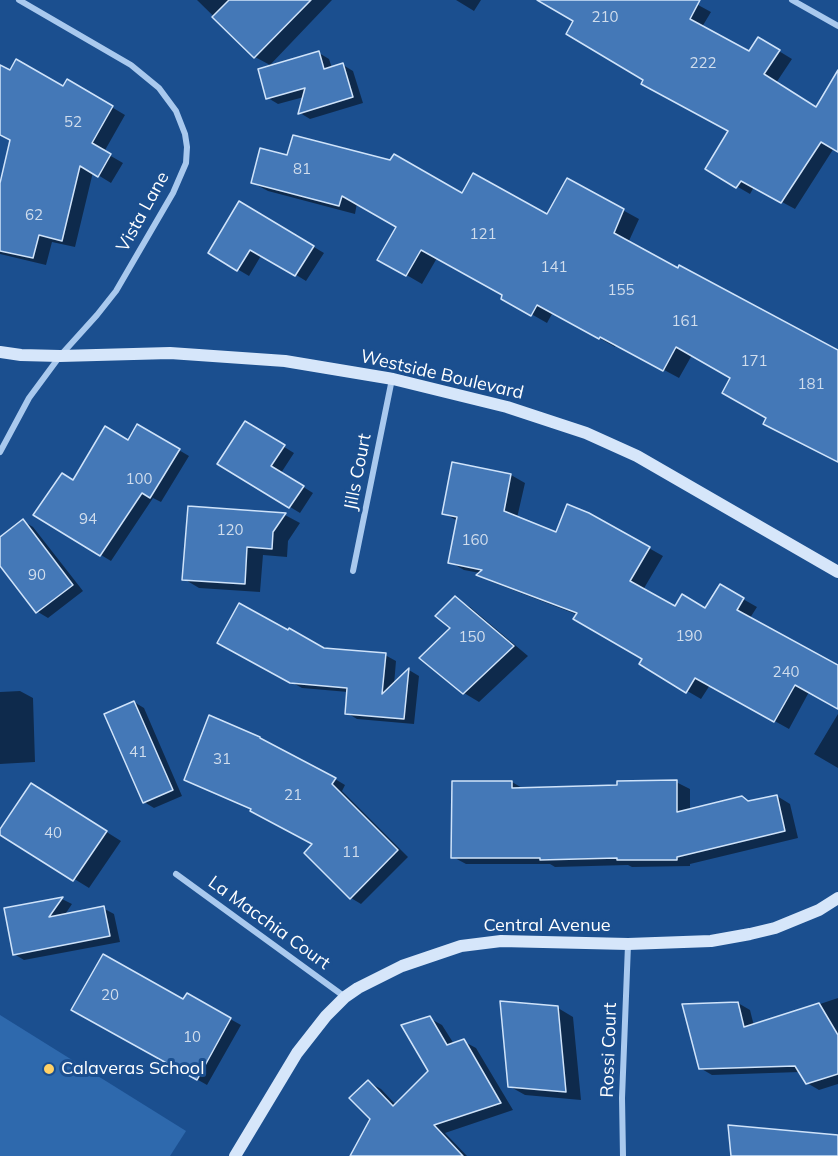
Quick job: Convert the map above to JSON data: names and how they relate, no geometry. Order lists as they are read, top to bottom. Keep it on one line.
{"streets":{"street":["Vista Lane","Westside Boulevard","Jills Court","La Macchia Court","Central Avenue","Rossi Court"]},"crossings":[["Vista Lane","Westside Boulevard"],["Westside Boulevard","Jills Court"],["La Macchia Court","Central Avenue"],["Central Avenue","Rossi Court"]],"places":["Calaveras School"],"house_numbers":["210","222","52","81","62","121","141","155","161","171","181","100","94","120","160","90","190","150","240","41","31","21","40","11","20","10"]}
